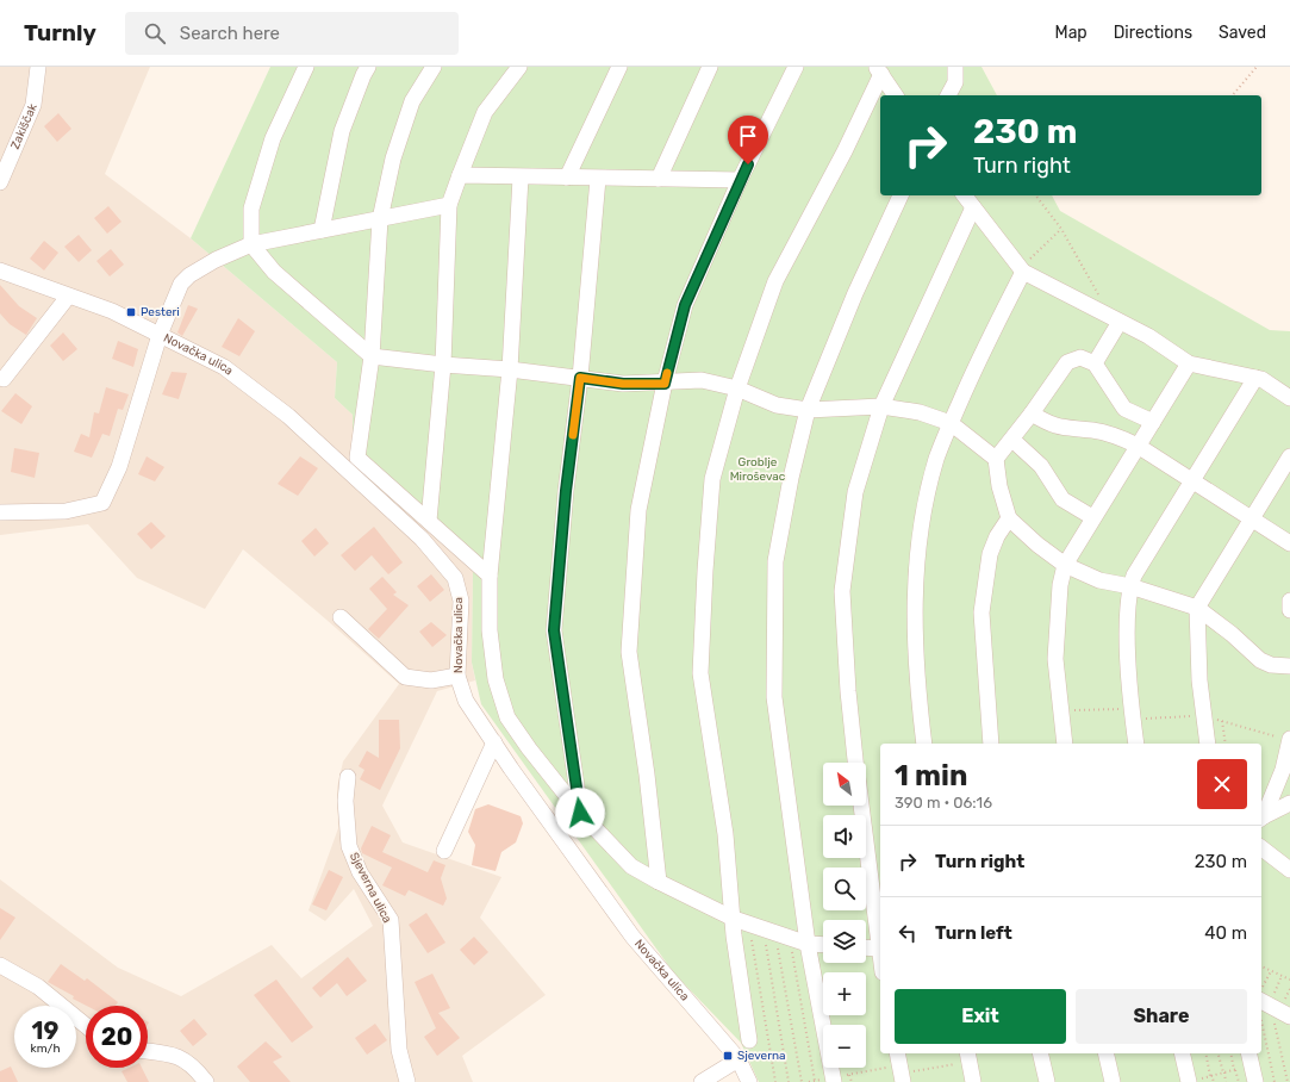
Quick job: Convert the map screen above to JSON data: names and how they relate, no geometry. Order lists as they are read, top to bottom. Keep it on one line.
{"streets":{"street":["Zakiščak","Novačka ulica","Sjeverna ulica"]},"parks":["Groblje Miroševac"],"places":{"transit":["Pesteri","Sjeverna"]},"north":"top left","page":{"header":"Turnly","search":"Search here","nav":["Map","Directions","Saved"],"turn":["230 m","Turn right"],"heading":["1 min","390 m · 06:16"],"map_buttons":["+","−"],"list":[{"name":"Turn right","value":"230 m"},{"name":"Turn left","value":"40 m"}],"buttons":["Exit","Share"],"speed":"19 km/h","limit":"20"}}
